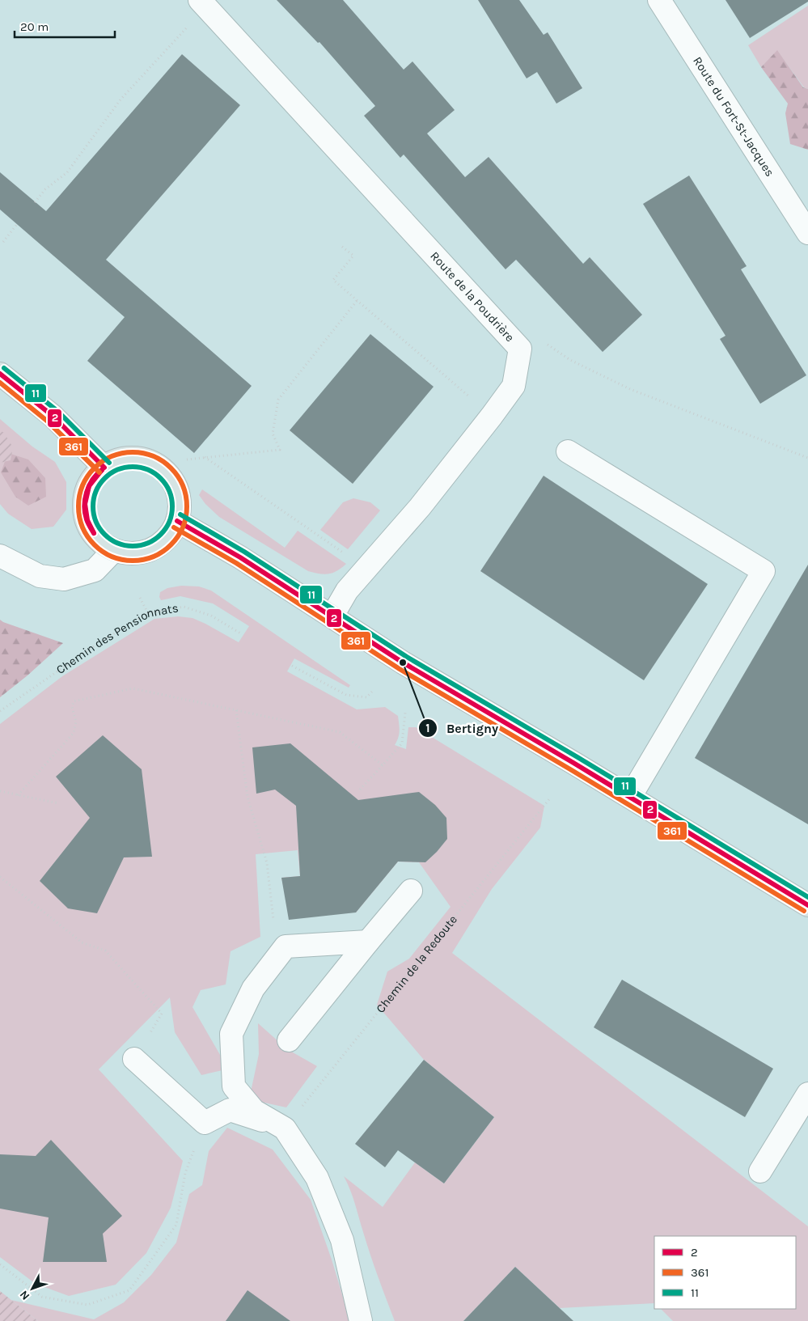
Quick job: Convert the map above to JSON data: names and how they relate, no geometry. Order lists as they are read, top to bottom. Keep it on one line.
{"streets":{"street":["Route du Fort-St-Jacques","Route de la Poudrière"],"path":["Chemin des Pensionnats","Chemin de la Redoute"]},"places":["Bertigny"],"lines":["transit line 11","transit line 2","transit line 361"],"legend":["2","361","11"],"scale_bar":"20 m","north":"bottom left"}
